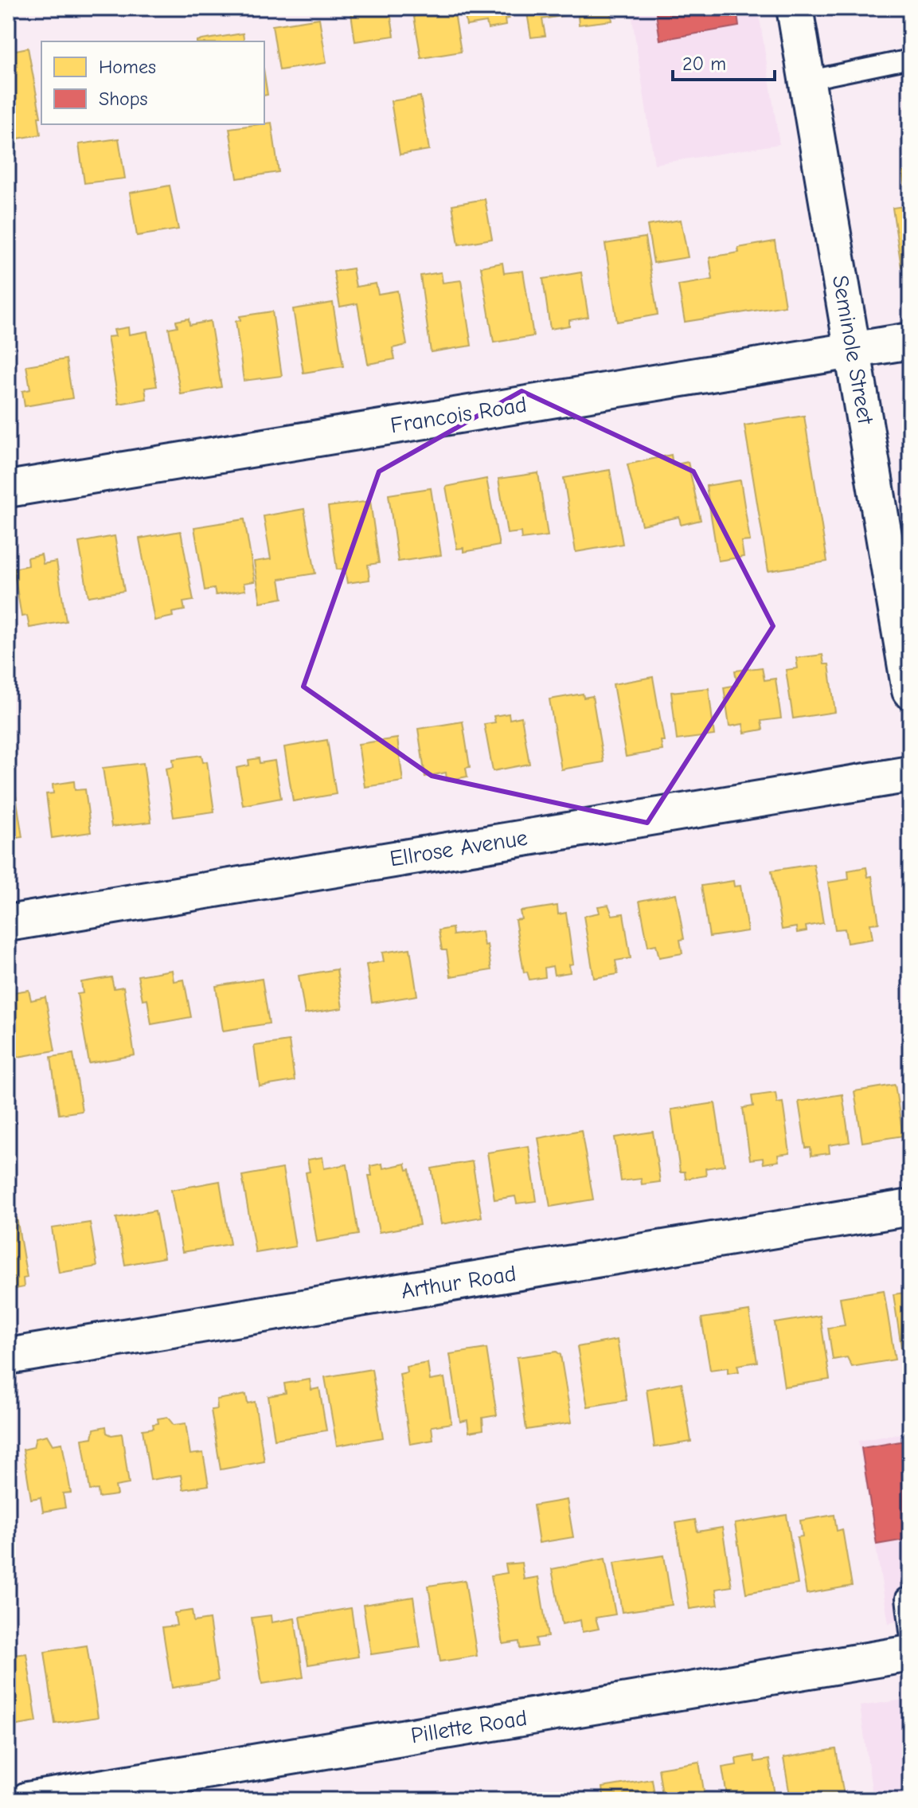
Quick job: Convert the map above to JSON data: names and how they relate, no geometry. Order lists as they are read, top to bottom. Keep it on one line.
{"streets":{"street":["Seminole Street","Francois Road","Ellrose Avenue","Arthur Road","Pillette Road"]},"crossings":[["Seminole Street","Francois Road"]],"legend":["Homes","Shops"],"scale_bar":"20 m"}
